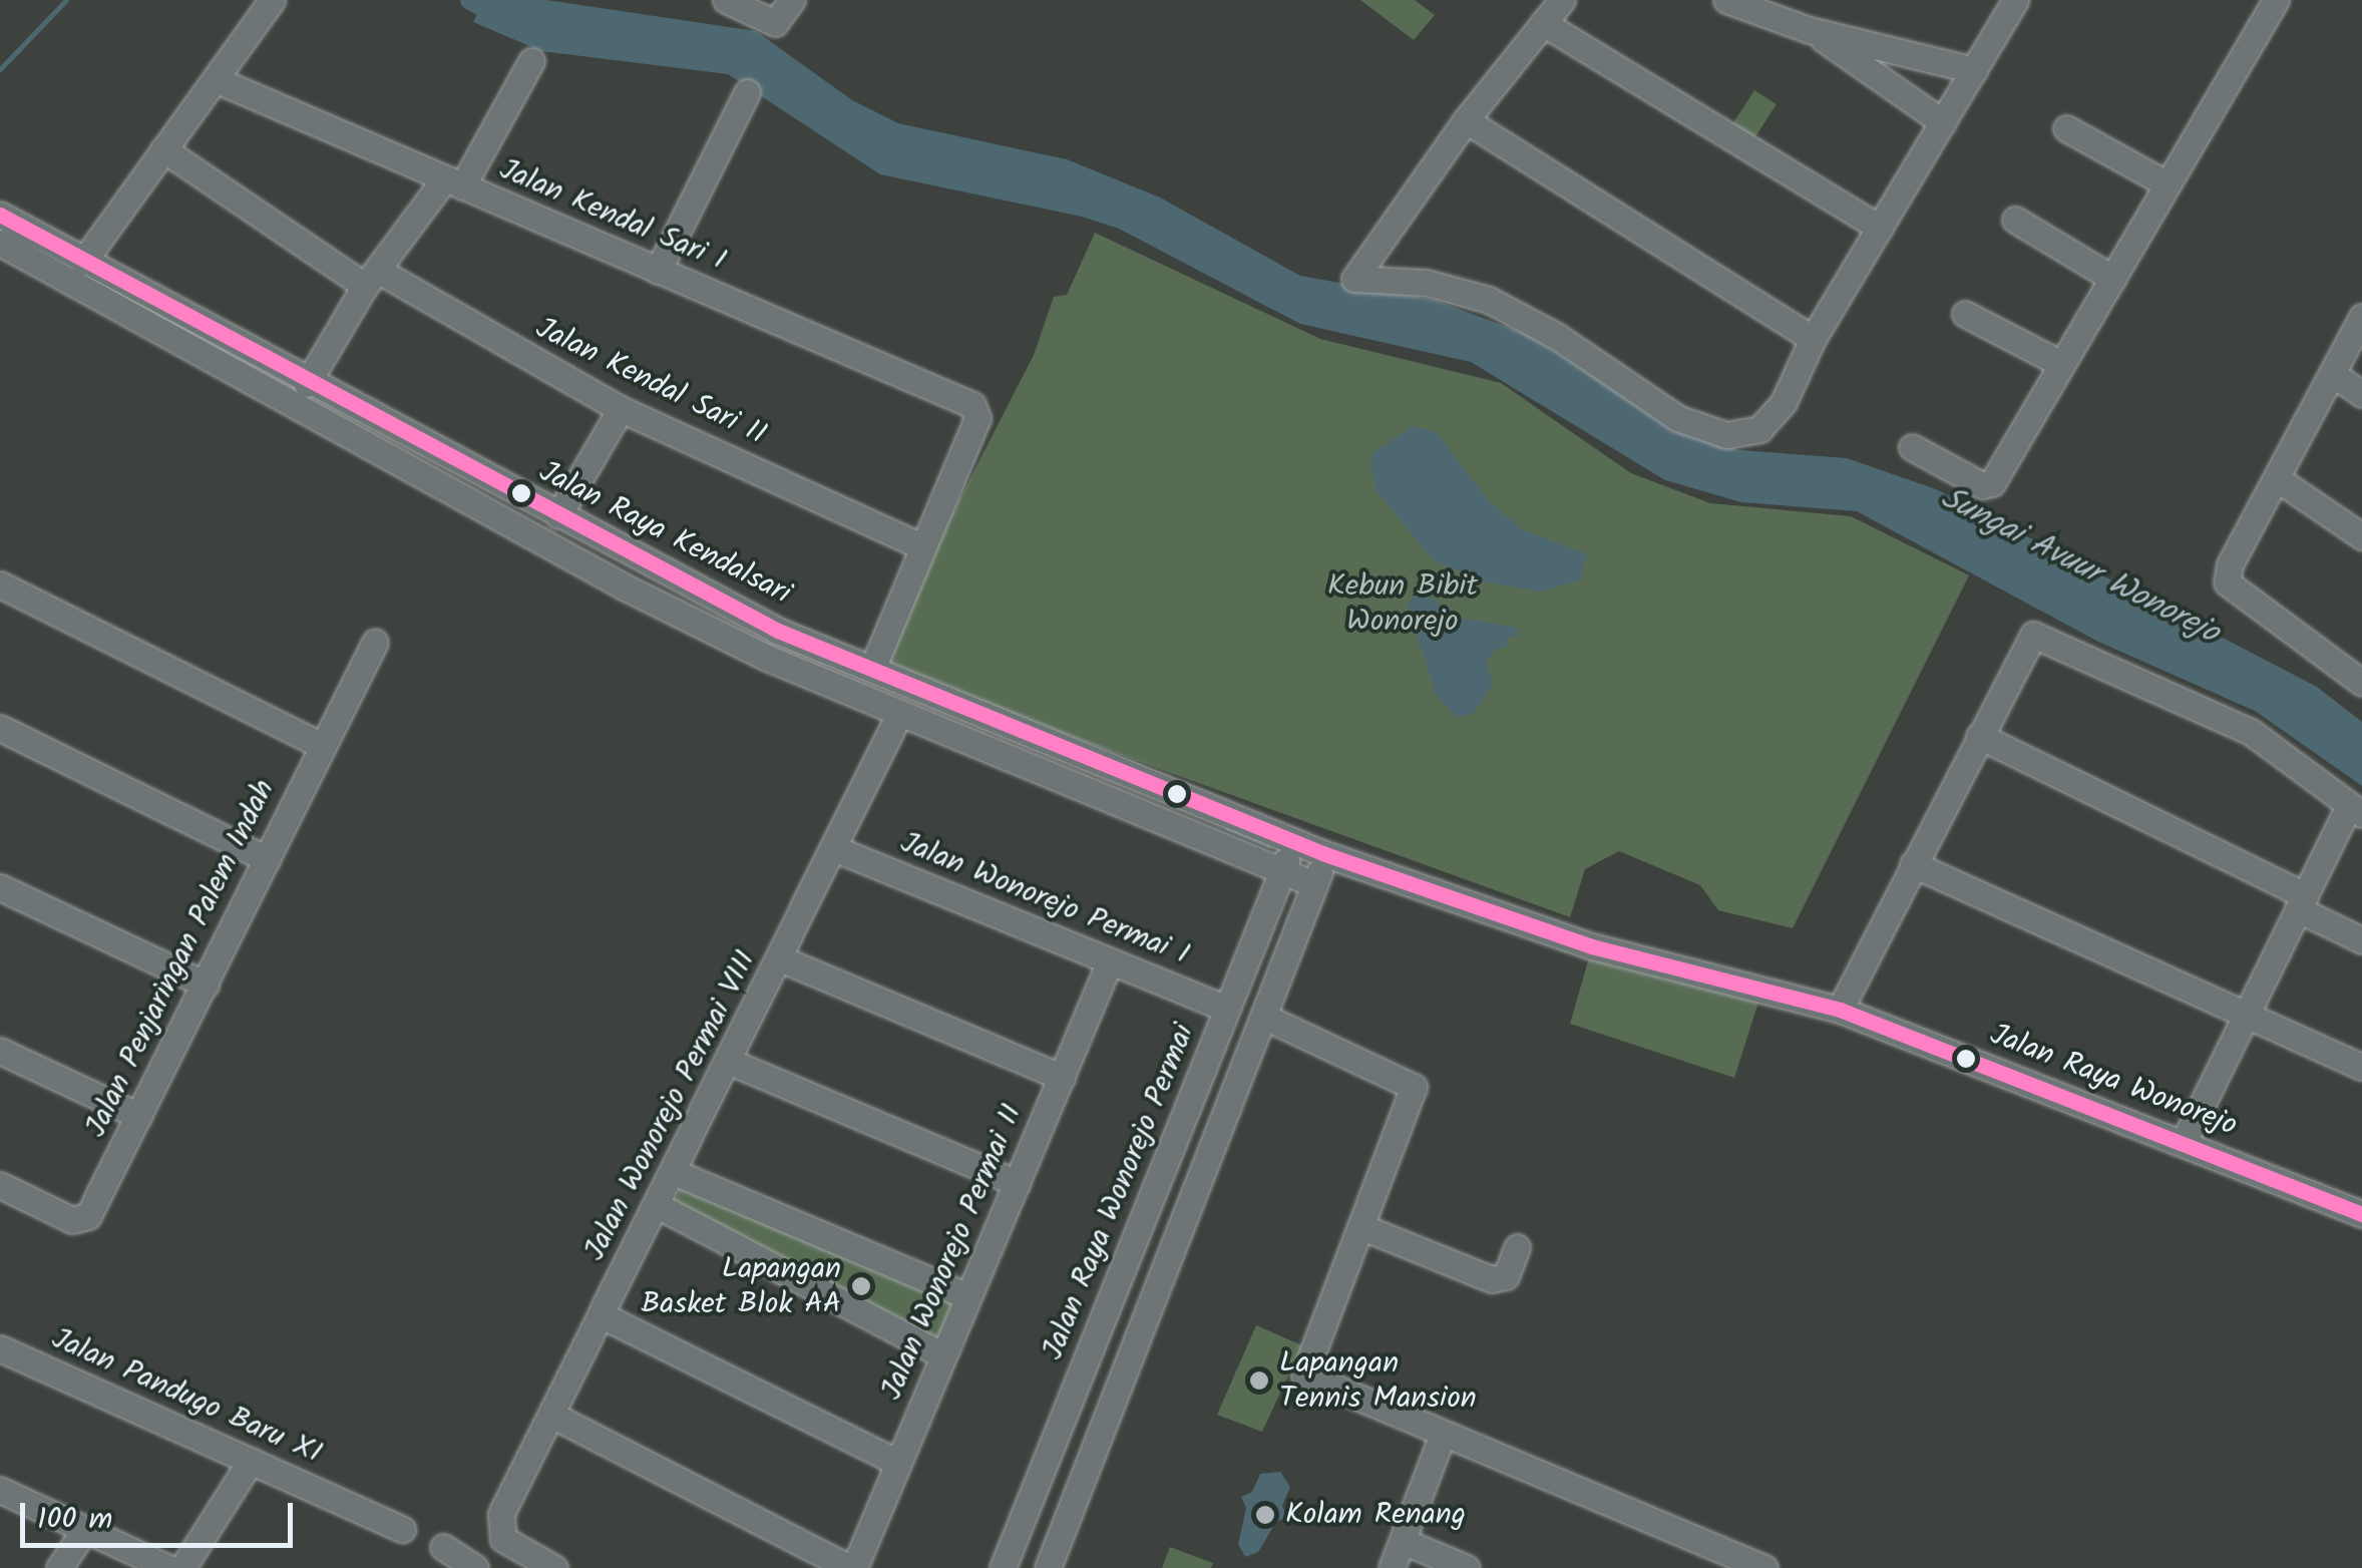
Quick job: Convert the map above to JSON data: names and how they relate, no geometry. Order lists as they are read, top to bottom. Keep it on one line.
{"streets":{"street":["Jalan Kendal Sari I","Jalan Kendal Sari II","Jalan Raya Kendalsari","Jalan Wonorejo Permai I","Jalan Penjaringan Palem Indah","Jalan Raya Wonorejo","Jalan Wonorejo Permai VIII","Jalan Raya Wonorejo Permai","Jalan Wonorejo Permai II","Jalan Pandugo Baru XI"]},"crossings":[["Jalan Kendal Sari I","Jalan Kendal Sari II"],["Jalan Raya Kendalsari","Jalan Raya Wonorejo"],["Jalan Raya Kendalsari","Jalan Wonorejo Permai VIII"],["Jalan Raya Kendalsari","Jalan Raya Wonorejo Permai"],["Jalan Wonorejo Permai I","Jalan Wonorejo Permai VIII"],["Jalan Wonorejo Permai I","Jalan Raya Wonorejo Permai"],["Jalan Wonorejo Permai I","Jalan Wonorejo Permai II"]],"water":["Sungai Avuur Wonorejo"],"parks":["Kebun Bibit Wonorejo"],"places":["Lapangan Basket Blok AA","Lapangan Tennis Mansion","Kolam Renang"],"scale_bar":"100 m"}
